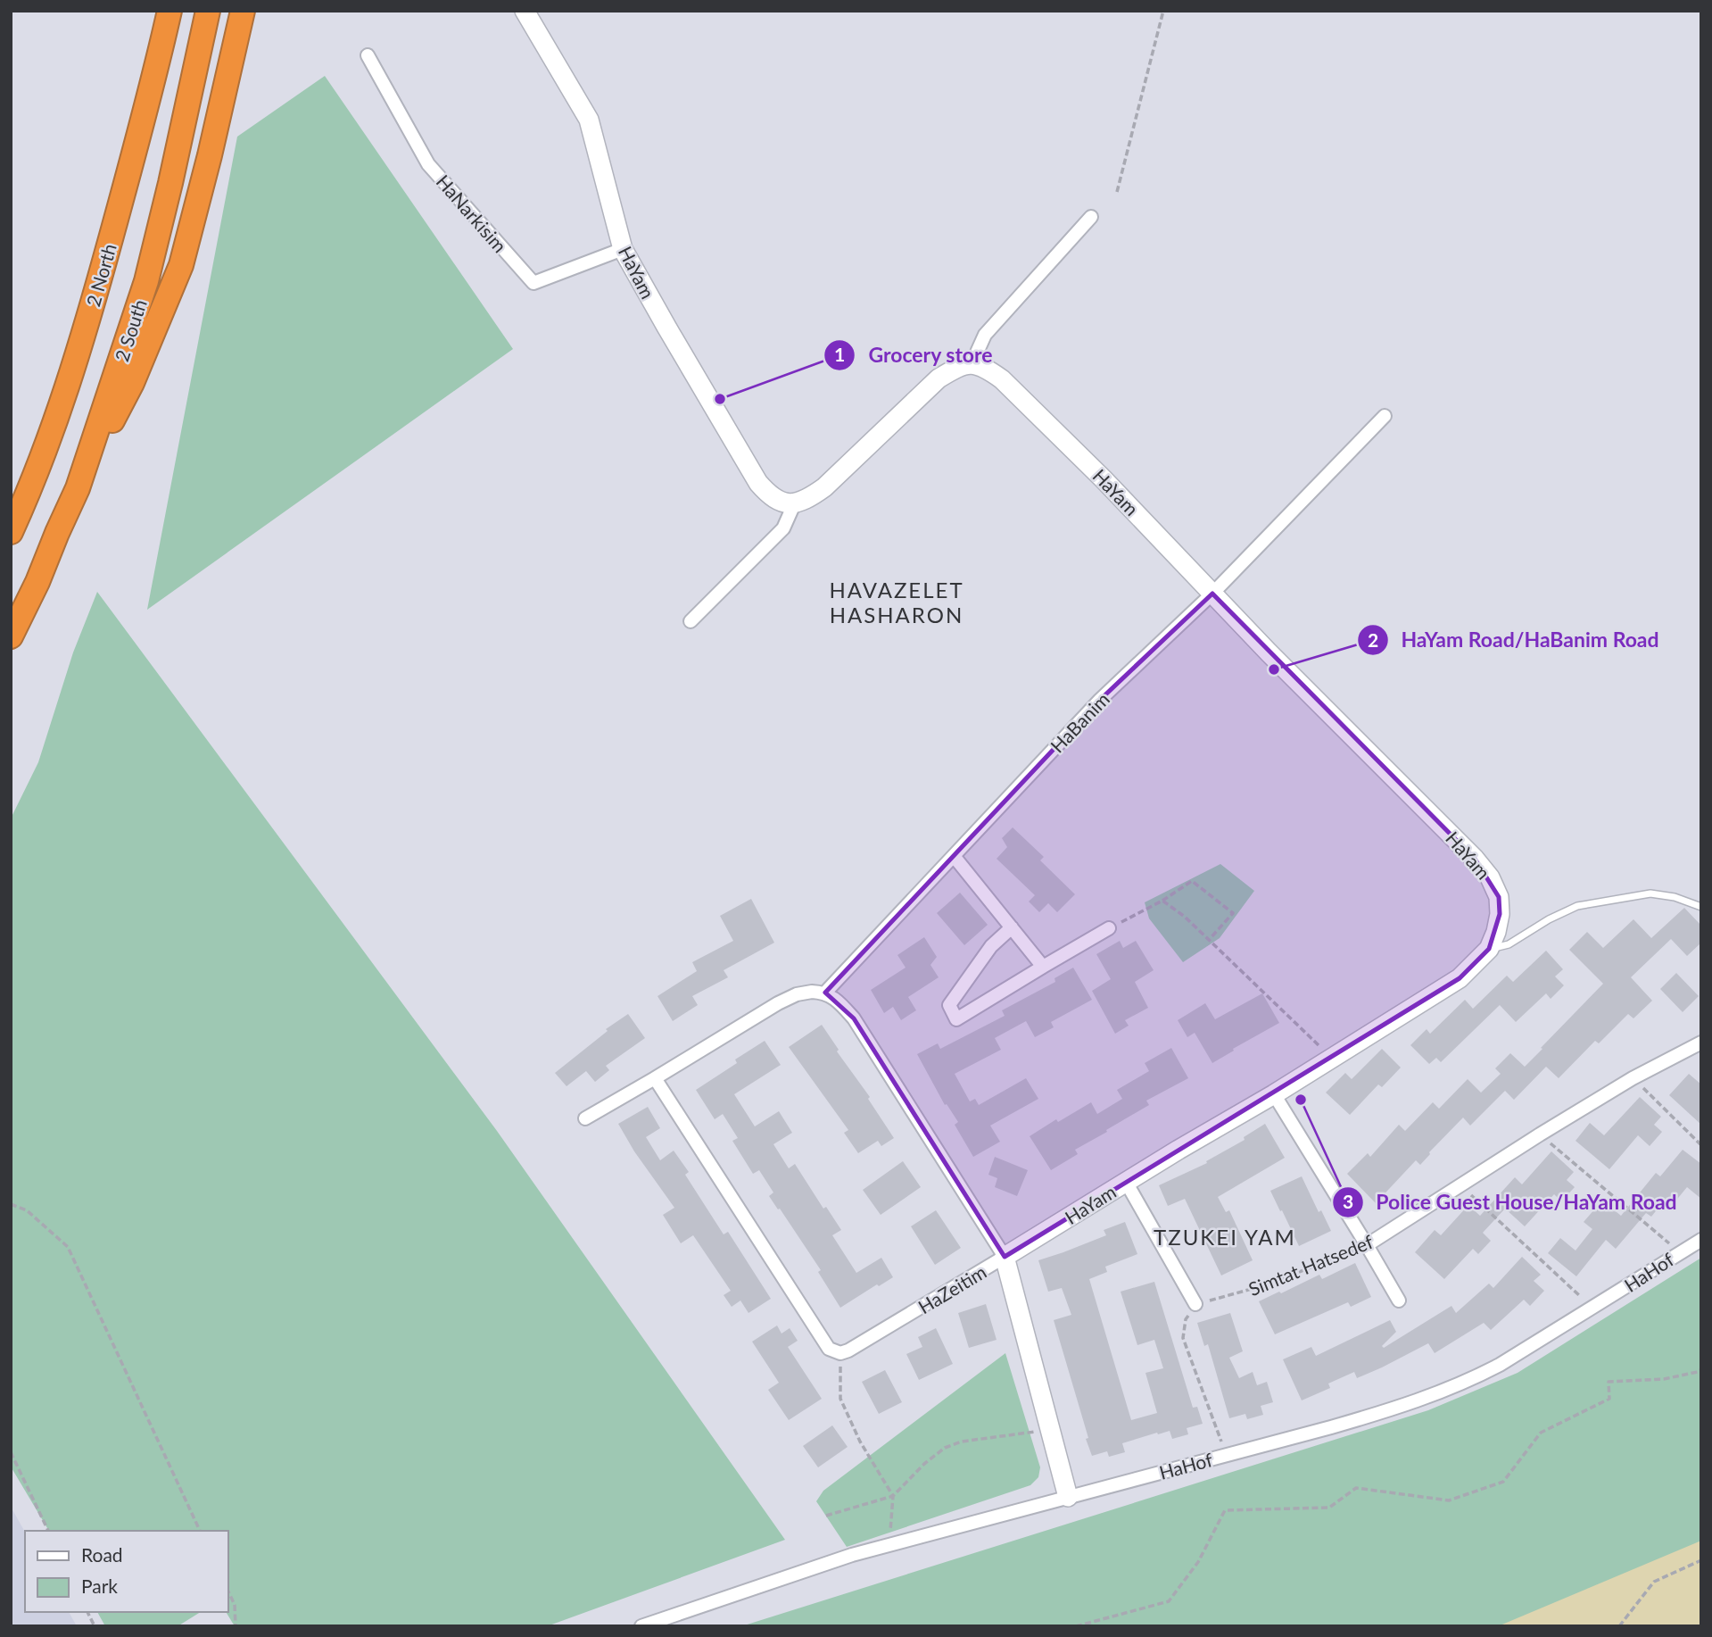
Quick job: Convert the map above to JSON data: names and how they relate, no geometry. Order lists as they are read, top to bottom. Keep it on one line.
{"streets":{"highway":["2 North","2 South"],"street":["HaNarkisim","HaYam","HaBanim","Simtat Hatsedef","HaHof","HaZeitim"]},"crossings":[["HaNarkisim","HaYam"],["HaYam","HaBanim"],["HaYam","HaZeitim"],["HaBanim","HaZeitim"]],"districts":["HAVAZELET HASHARON","TZUKEI YAM"],"places":["Grocery store","HaYam Road/HaBanim Road","Police Guest House/HaYam Road"],"legend":["Road","Park"]}
